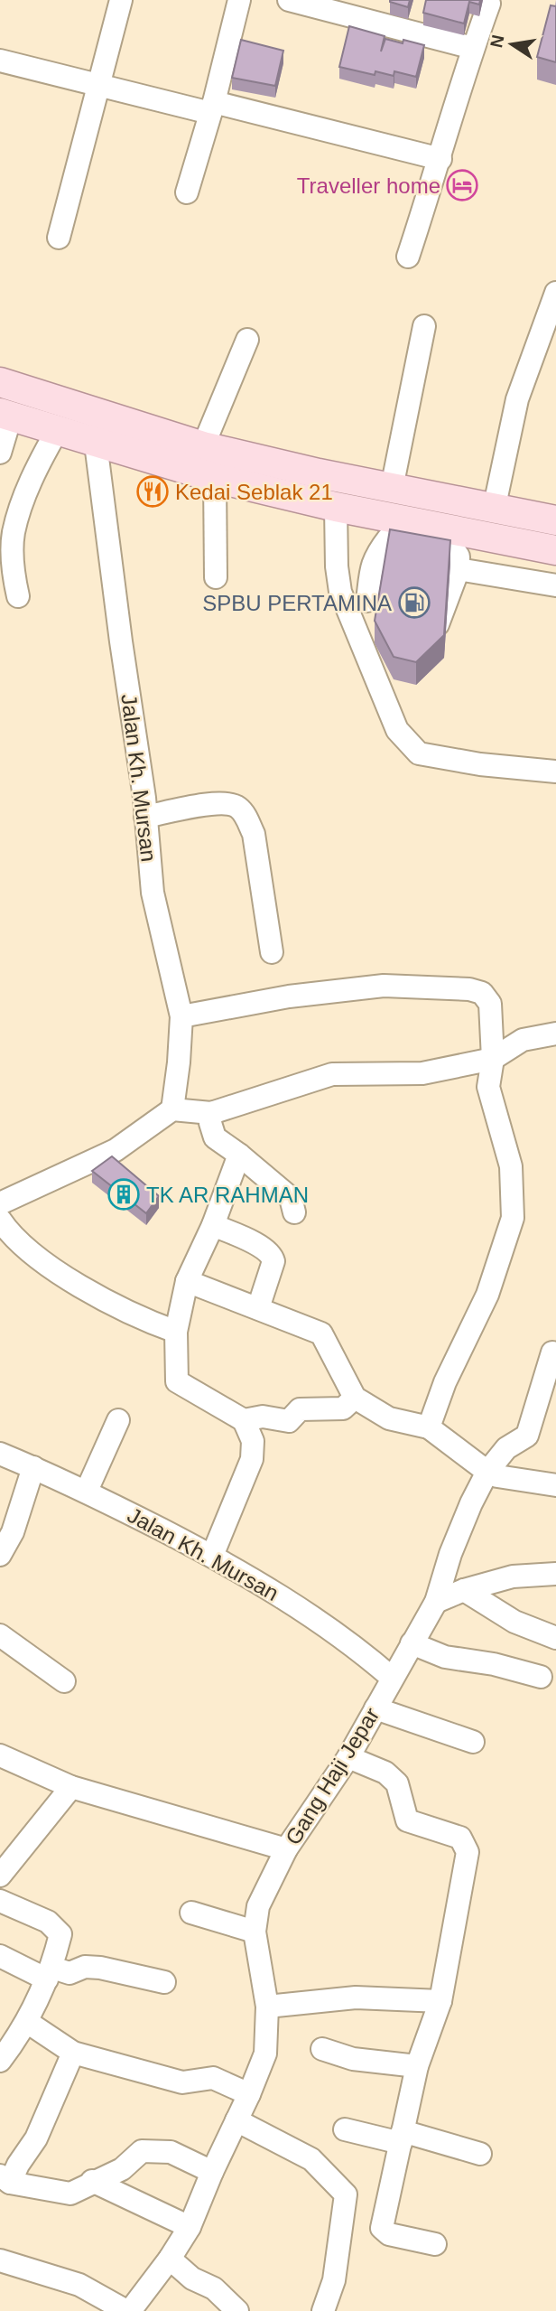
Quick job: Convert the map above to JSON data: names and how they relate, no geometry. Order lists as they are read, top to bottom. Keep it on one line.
{"streets":{"street":["Jalan Kh. Mursan","Gang Haji Jepar"]},"crossings":[["Jalan Kh. Mursan","Gang Haji Jepar"]],"places":{"hotel":["Traveller home"],"restaurant":["Kedai Seblak 21"],"fuel station":["SPBU PERTAMINA"],"building":["TK AR RAHMAN"]},"north":"left"}
